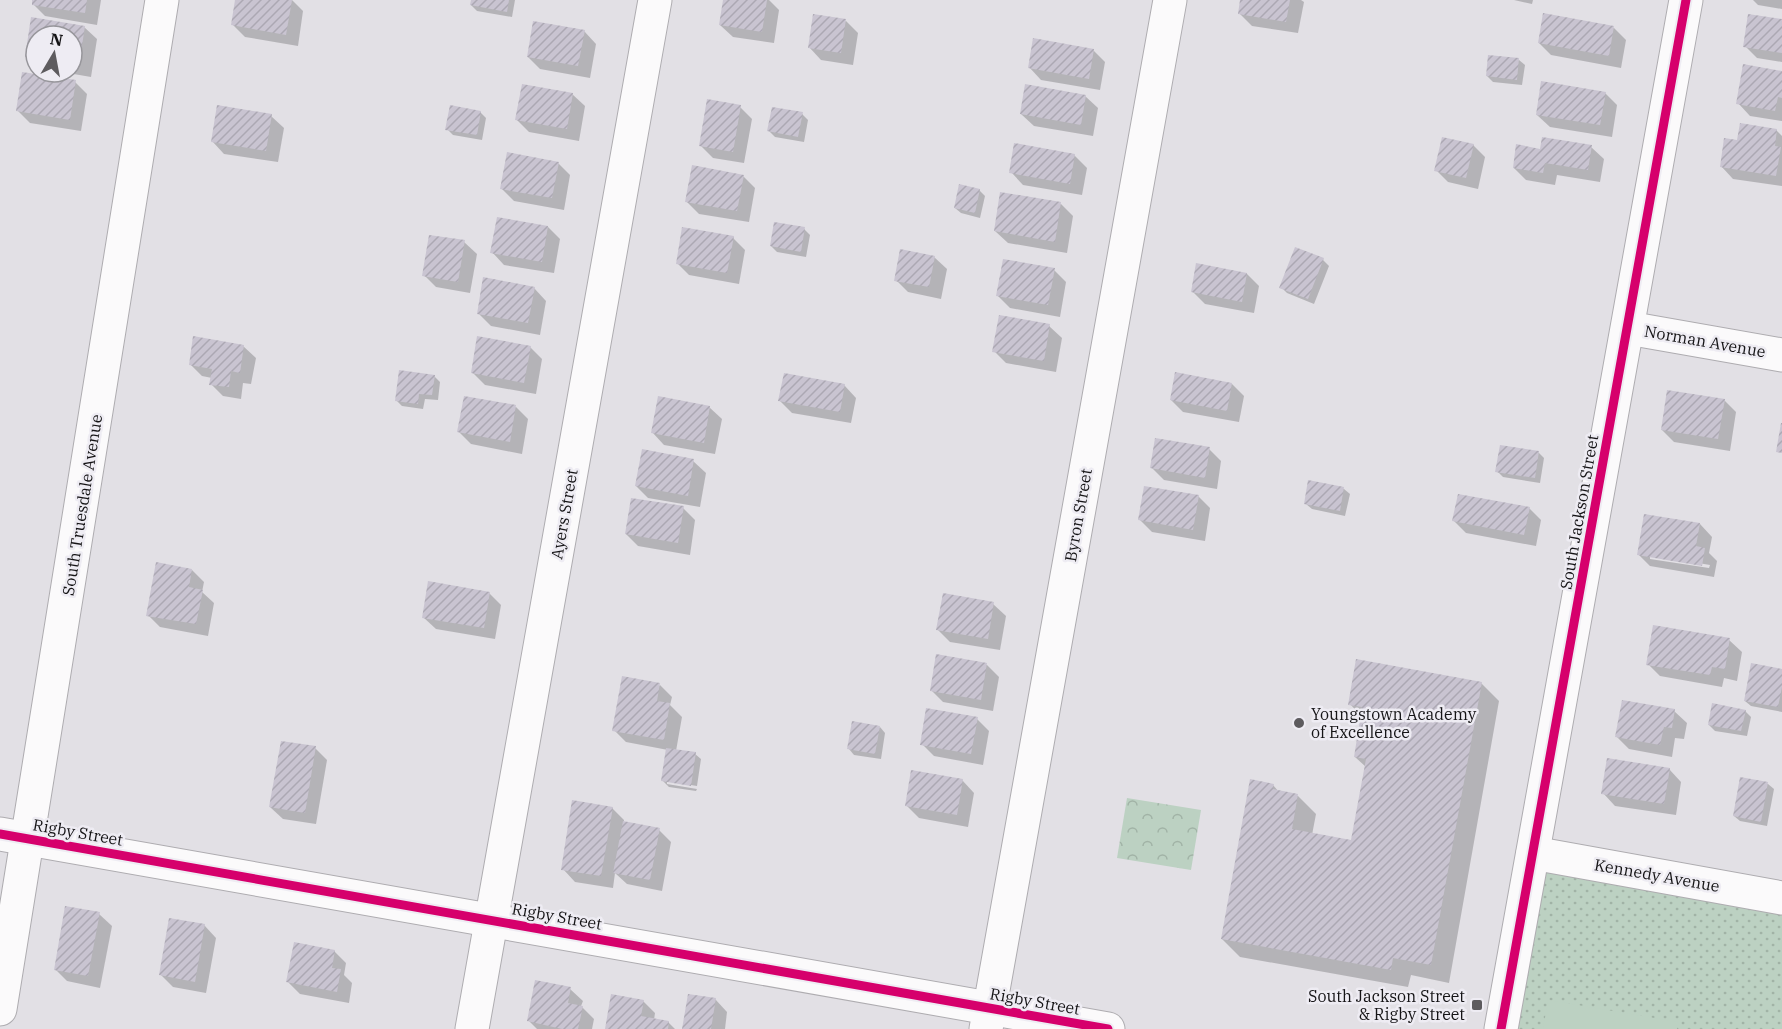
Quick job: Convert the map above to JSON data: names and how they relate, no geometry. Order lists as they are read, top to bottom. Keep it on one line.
{"streets":{"street":["Norman Avenue","South Truesdale Avenue","South Jackson Street","Ayers Street","Byron Street","Rigby Street","Kennedy Avenue"]},"crossings":[["Norman Avenue","South Jackson Street"],["South Truesdale Avenue","Rigby Street"],["South Jackson Street","Kennedy Avenue"],["Ayers Street","Rigby Street"],["Byron Street","Rigby Street"]],"places":{"other":["Youngstown Academy of Excellence"],"transit":["South Jackson Street & Rigby Street"]},"north":"top"}
